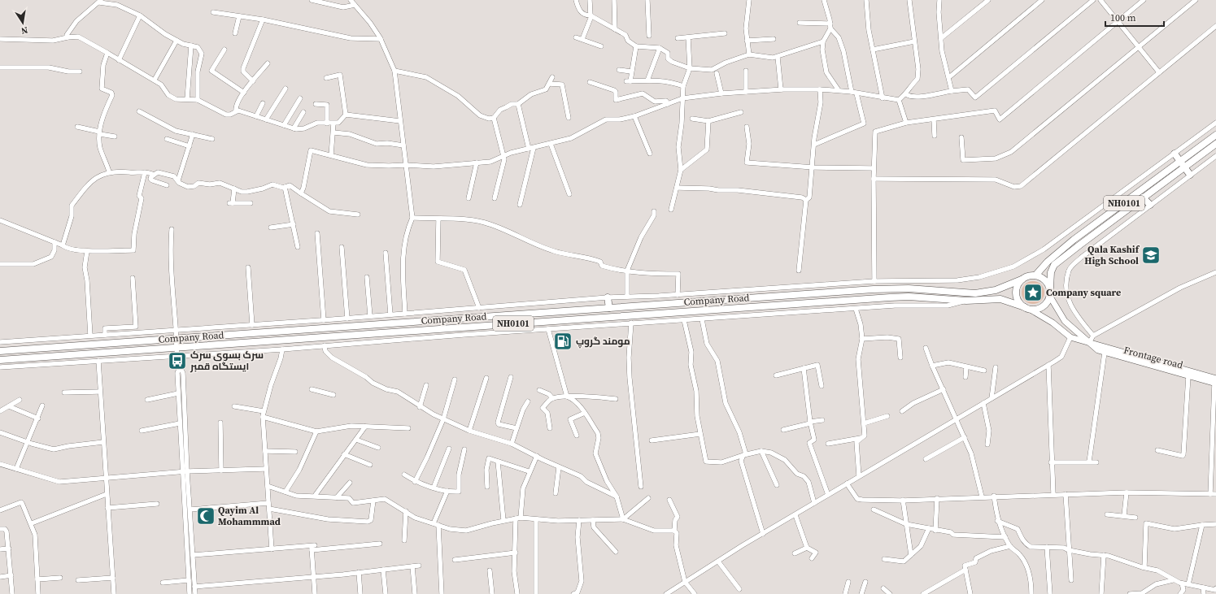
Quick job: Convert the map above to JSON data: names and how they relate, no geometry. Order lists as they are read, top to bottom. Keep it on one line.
{"streets":{"highway":["NH0101","Company Road"],"main road":["Frontage road"]},"crossings":[["NH0101","Company Road"]],"places":{"school or university":["Qala Kashif High School"],"place":["Company square"],"fuel station":["مومند گروپ"],"bus stop":["سرک بسوی سرک ایستگاه قمبر"],"mosque":["Qayim Al Mohammmad"]},"scale_bar":"100 m","north":"bottom"}
